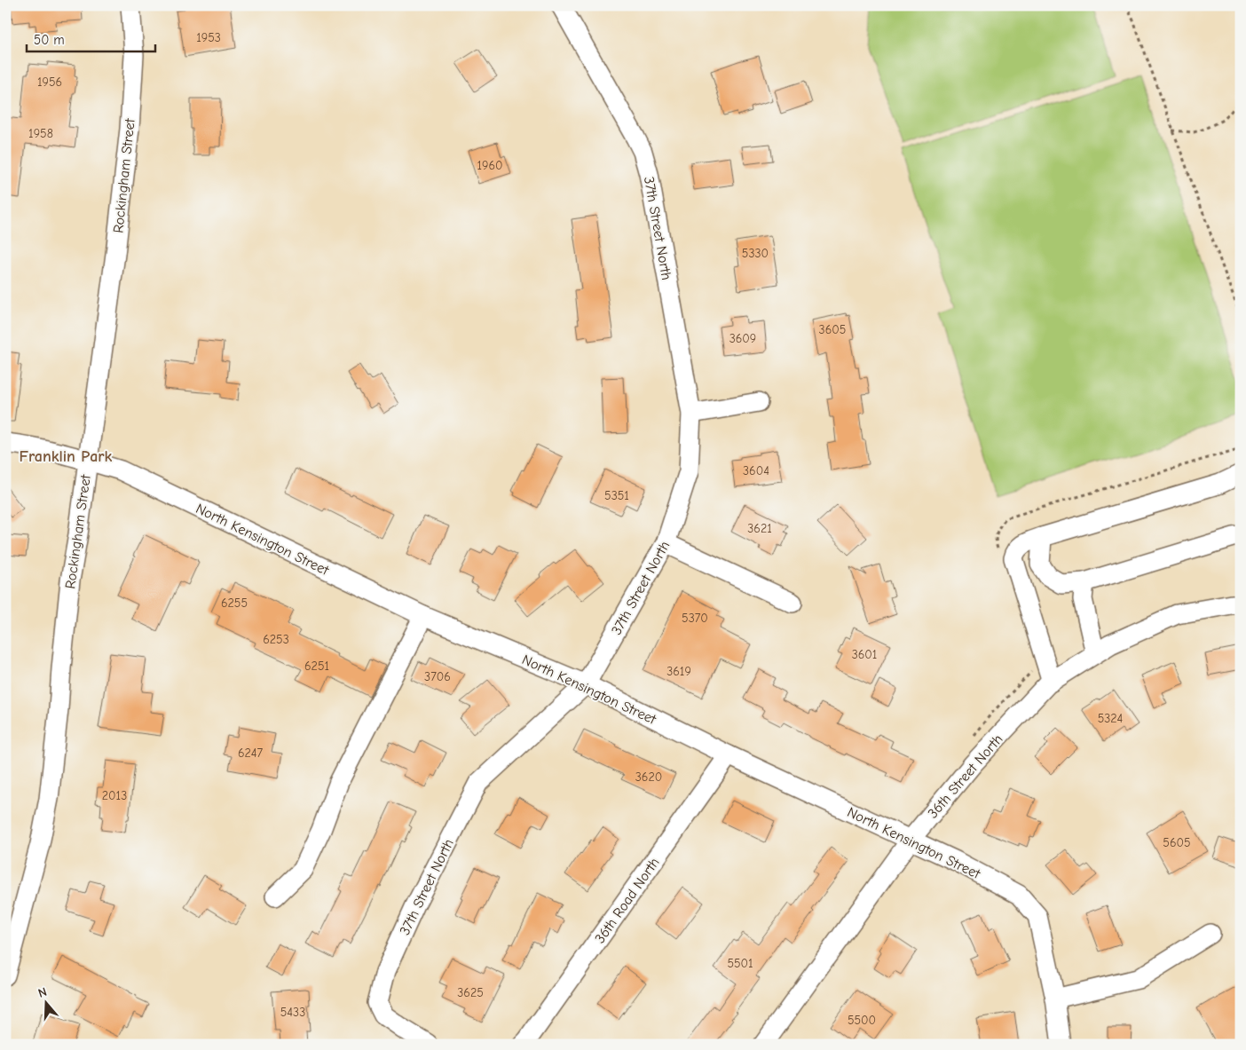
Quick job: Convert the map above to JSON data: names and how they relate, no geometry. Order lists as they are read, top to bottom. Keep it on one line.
{"streets":{"street":["Rockingham Street","37th Street North","North Kensington Street","36th Street North","36th Road North"]},"crossings":[["Rockingham Street","North Kensington Street"],["37th Street North","North Kensington Street"],["North Kensington Street","36th Street North"],["North Kensington Street","36th Road North"]],"districts":["Franklin Park"],"house_numbers":["1953","1956","1958","1960","5330","3605","3609","3604","5351","3621","6255","5370","6253","3601","6251","3619","3706","5324","6247","3620","2013","5605","5501","3625","5433","5500"],"scale_bar":"50 m","north":"top"}
